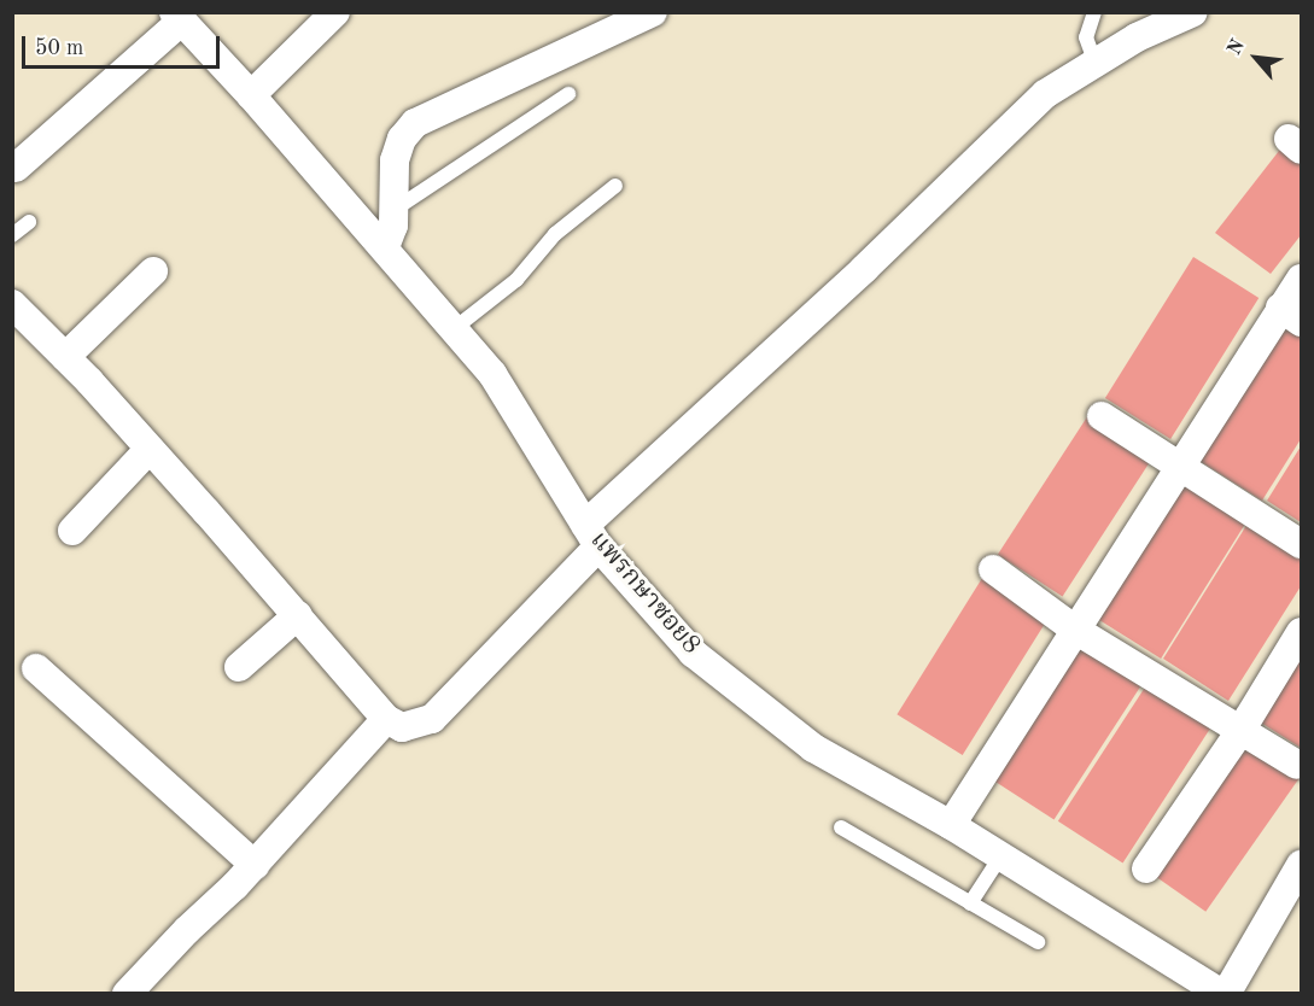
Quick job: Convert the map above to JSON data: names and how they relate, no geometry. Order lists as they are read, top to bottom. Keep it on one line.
{"streets":{"street":["แพรกษาซอย8"]},"scale_bar":"50 m","north":"top left"}
